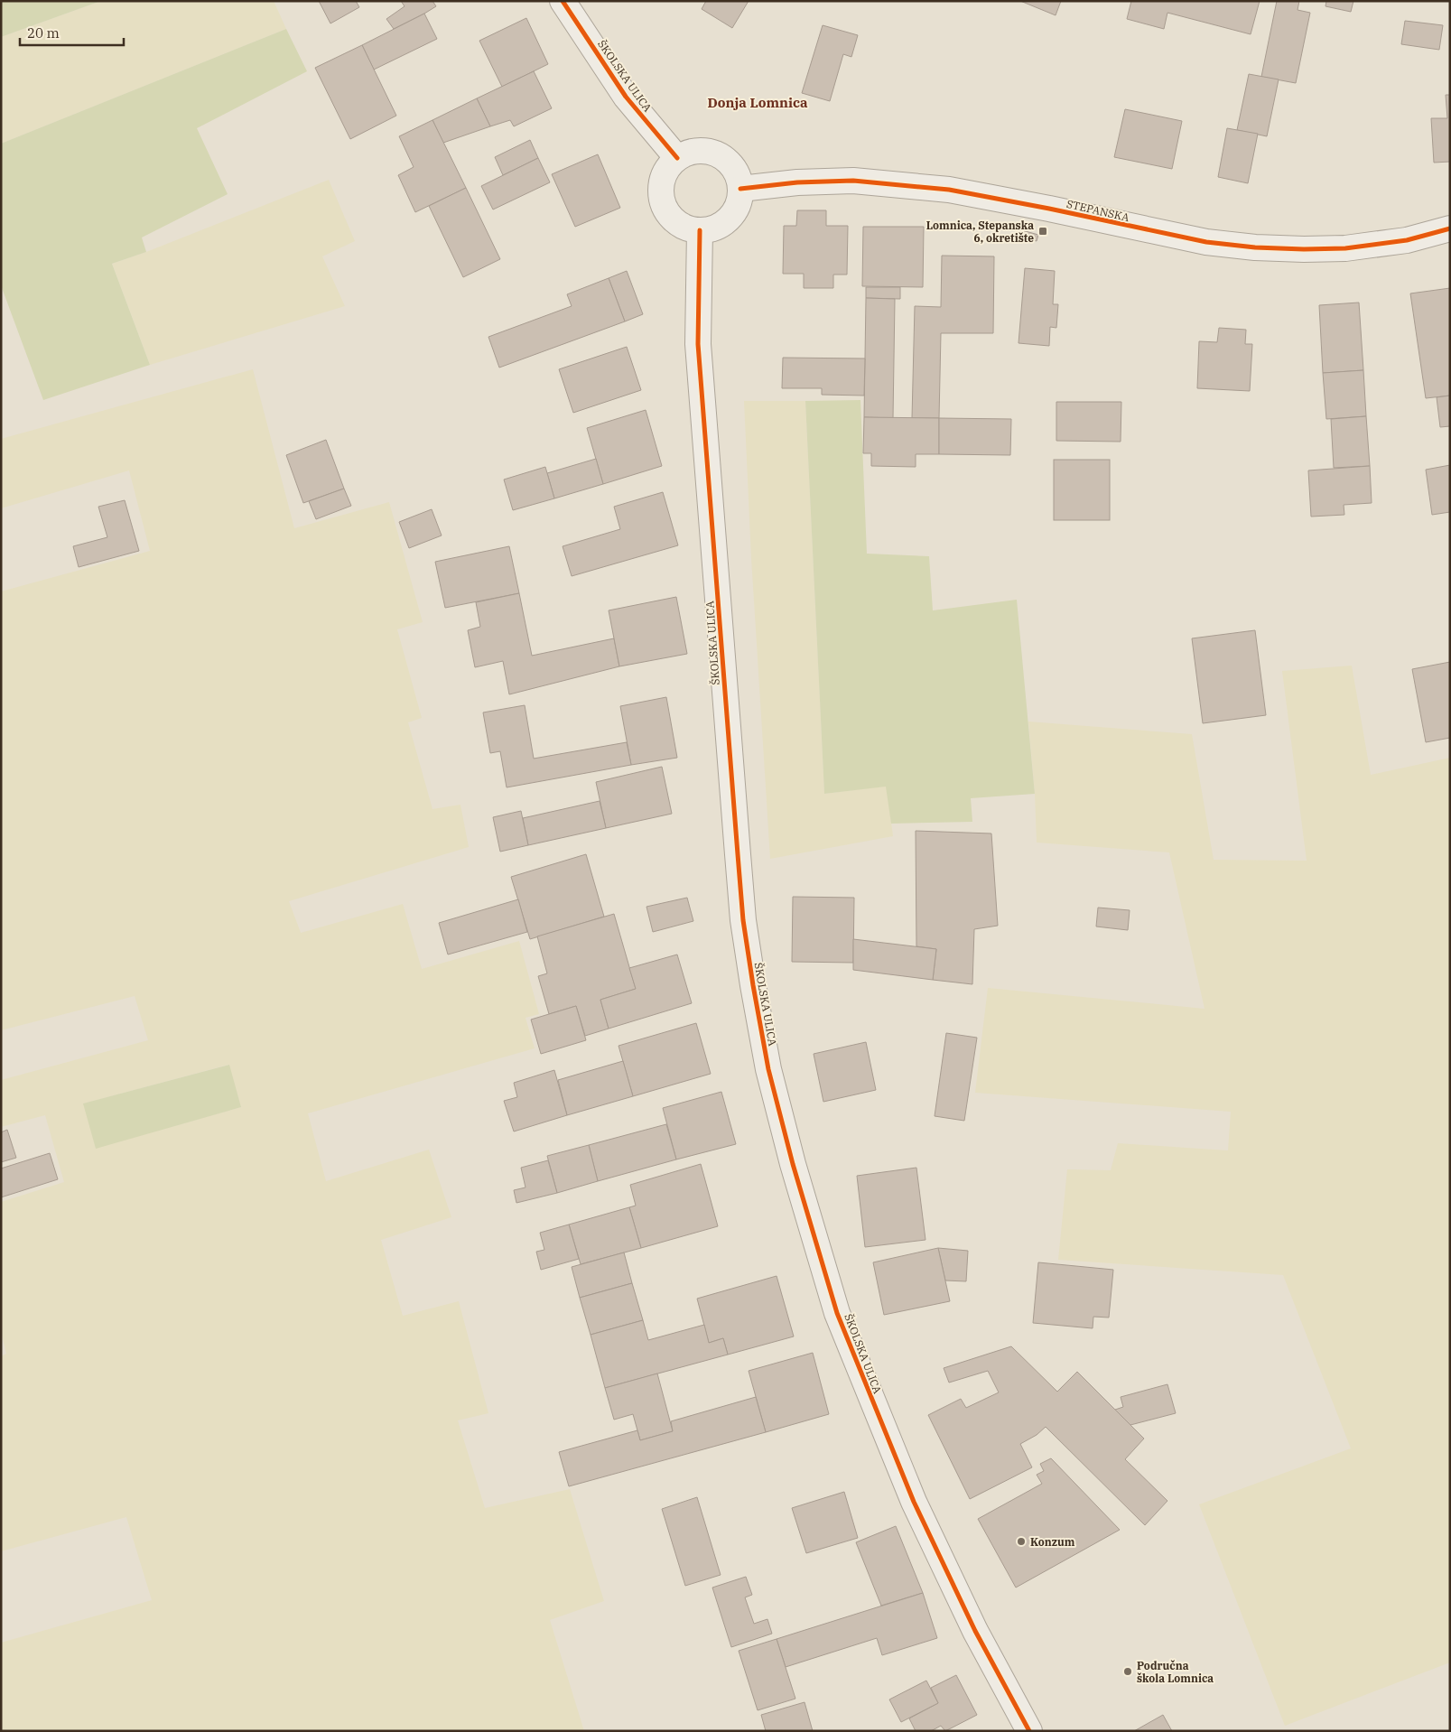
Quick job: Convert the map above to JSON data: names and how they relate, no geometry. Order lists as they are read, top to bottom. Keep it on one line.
{"streets":{"street":["ŠKOLSKA ULICA","STEPANSKA"]},"crossings":[["ŠKOLSKA ULICA","STEPANSKA"]],"districts":["Donja Lomnica"],"places":{"transit":["Lomnica, Stepanska 6, okretište"],"other":["Konzum","Područna škola Lomnica"]},"scale_bar":"20 m"}
